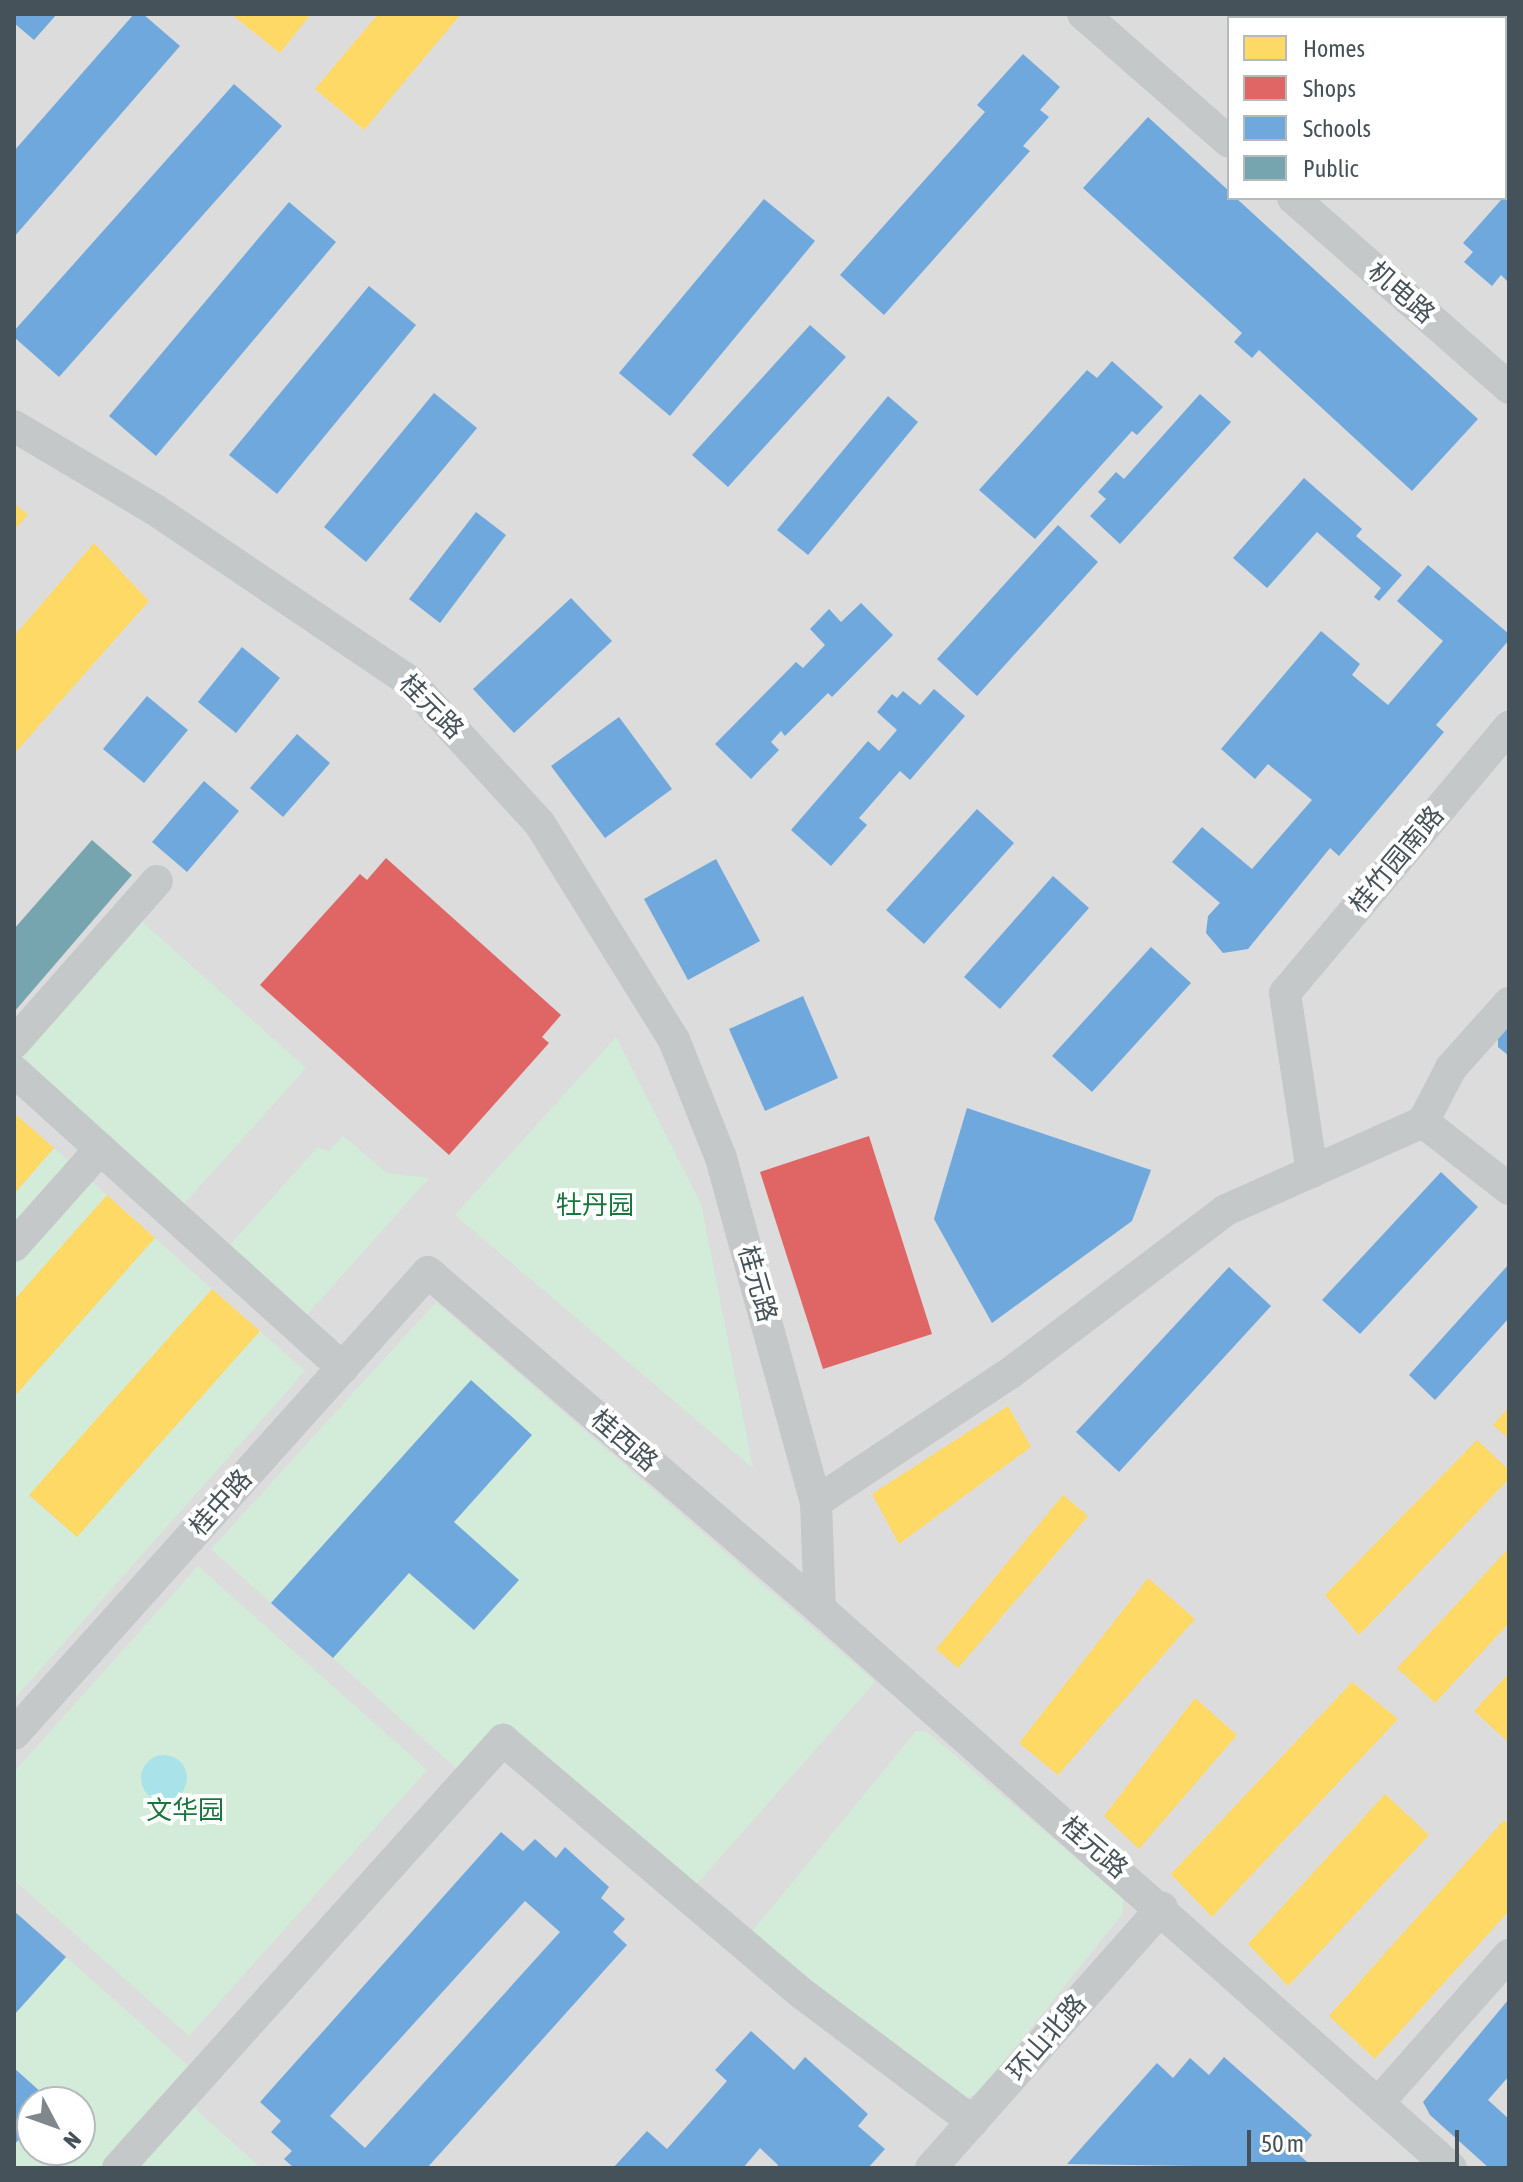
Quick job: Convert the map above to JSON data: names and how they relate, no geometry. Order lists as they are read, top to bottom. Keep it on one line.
{"streets":{"street":["机电路","桂元路","桂竹园南路","桂西路","桂中路","环山北路"]},"crossings":[["桂元路","桂西路"],["桂元路","环山北路"],["桂西路","桂中路"]],"parks":["牡丹园","文华园"],"legend":["Homes","Shops","Schools","Public"],"scale_bar":"50 m","north":"bottom right"}
